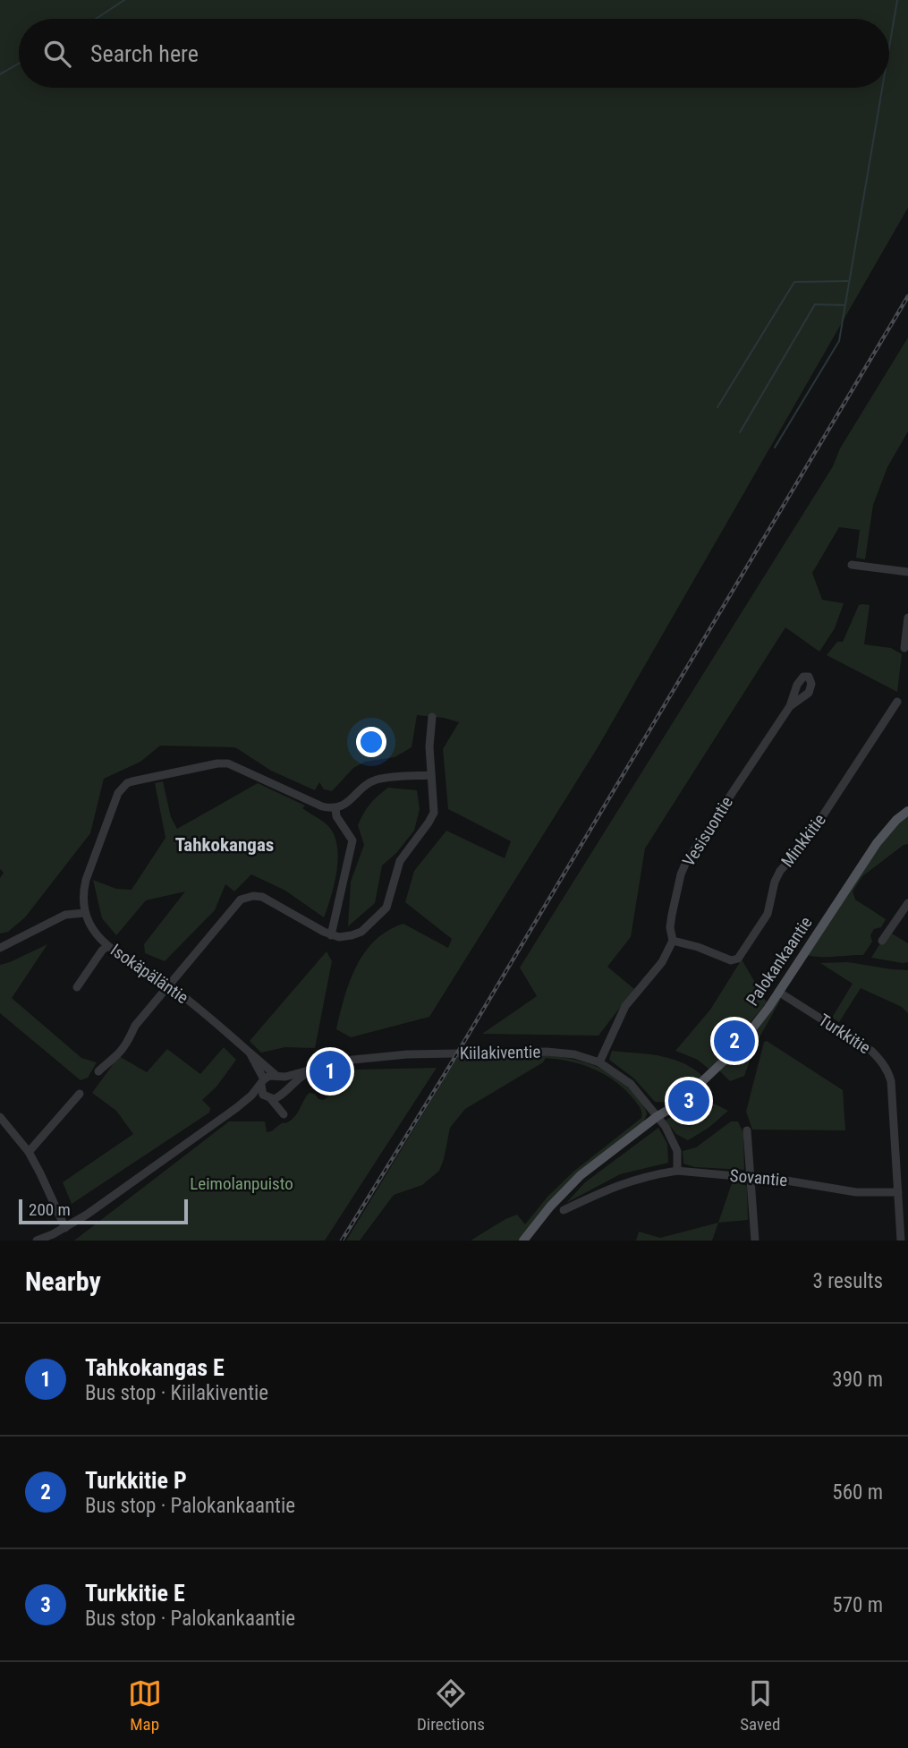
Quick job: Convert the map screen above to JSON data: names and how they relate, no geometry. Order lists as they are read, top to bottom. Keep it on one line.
{"streets":{"main road":["Palokankaantie"],"street":["Vesisuontie","Minkkitie","Isokäpäläntie","Turkkitie","Kiilakiventie","Sovantie"]},"crossings":[["Vesisuontie","Minkkitie"],["Vesisuontie","Kiilakiventie"],["Palokankaantie","Turkkitie"],["Palokankaantie","Kiilakiventie"],["Isokäpäläntie","Kiilakiventie"],["Turkkitie","Sovantie"]],"districts":["Tahkokangas"],"parks":["Leimolanpuisto"],"scale_bar":"200 m","page":{"search":"Search here","pins":["2","1","3"],"scale":"200 m","heading":["Nearby","3 results"],"list":[{"mark":"1","name":"Tahkokangas E","note":"Bus stop · Kiilakiventie","value":"390 m"},{"mark":"2","name":"Turkkitie P","note":"Bus stop · Palokankaantie","value":"560 m"},{"mark":"3","name":"Turkkitie E","note":"Bus stop · Palokankaantie","value":"570 m"}],"nav":["Map","Directions","Saved"]}}
